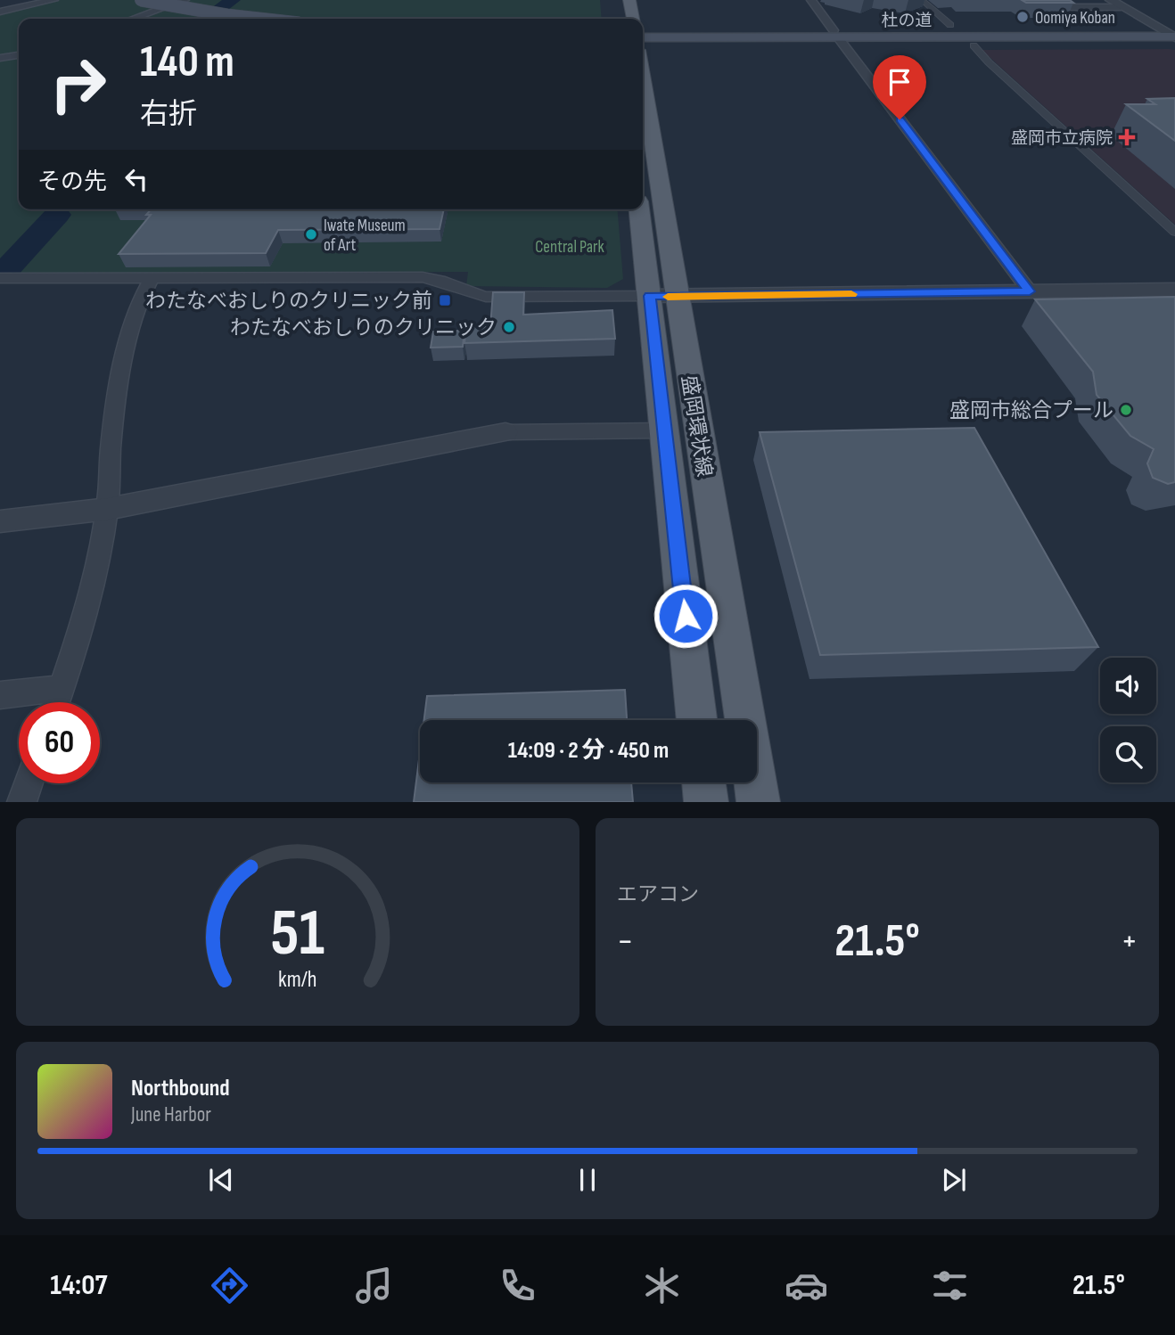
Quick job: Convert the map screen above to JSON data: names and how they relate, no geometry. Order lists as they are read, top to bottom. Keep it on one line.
{"streets":{"main road":["杜の道","盛岡環状線"]},"parks":["Central Park"],"places":{"other":["Oomiya Koban","Iwate Museum of Art","わたなべおしりのクリニック","盛岡市総合プール"],"health":["盛岡市立病院"],"transit":["わたなべおしりのクリニック前"]},"page":{"turn":["140 m","右折"],"then":"その先","limit":"60","trip":"14:09 · 2 分 · 450 m","tile":"エアコン","heat":["−","21.5°","+"],"song":["Northbound","June Harbor"],"tabs":["14:07","21.5°"],"gauge":["51","km/h"]}}
